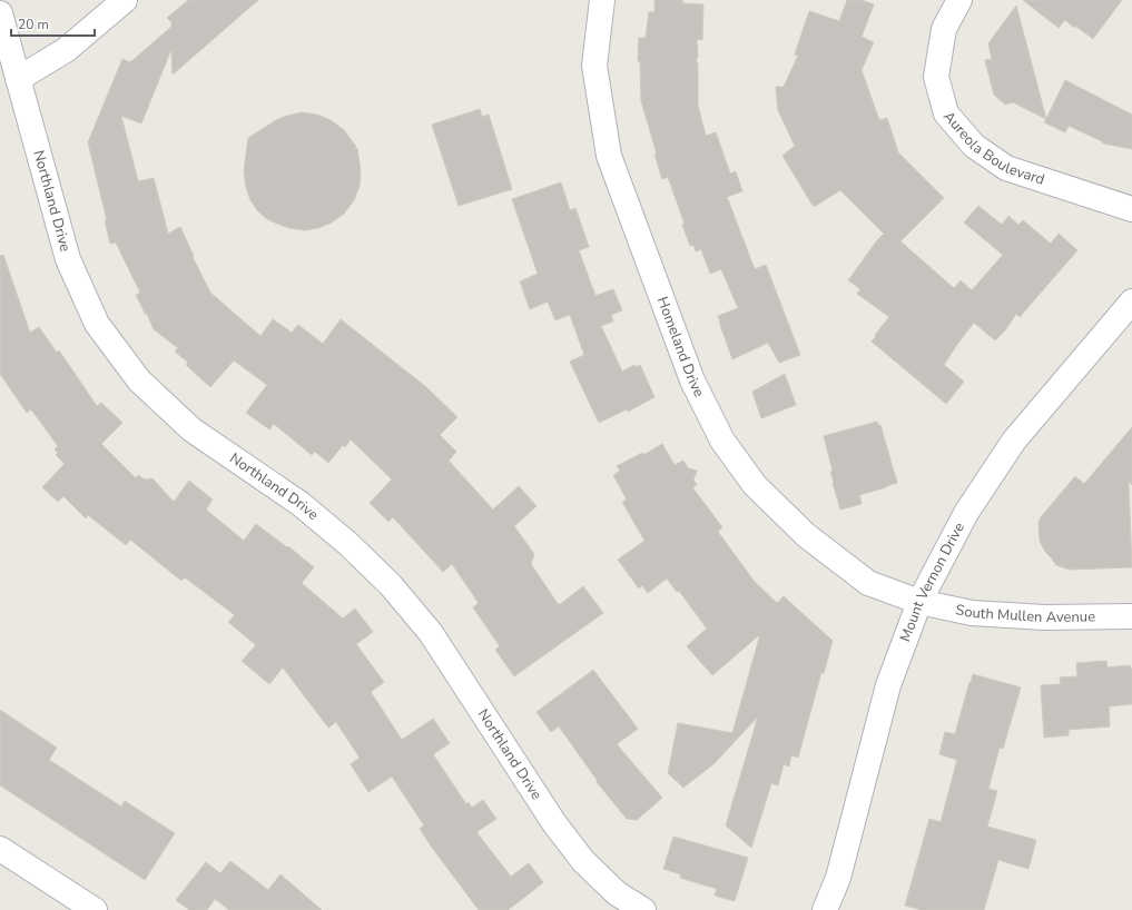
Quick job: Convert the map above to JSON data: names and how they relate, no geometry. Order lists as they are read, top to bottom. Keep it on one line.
{"streets":{"street":["Aureola Boulevard","Northland Drive","Homeland Drive","Mount Vernon Drive","South Mullen Avenue"]},"crossings":[["Homeland Drive","Mount Vernon Drive"],["Homeland Drive","South Mullen Avenue"],["Mount Vernon Drive","South Mullen Avenue"]],"scale_bar":"20 m"}
